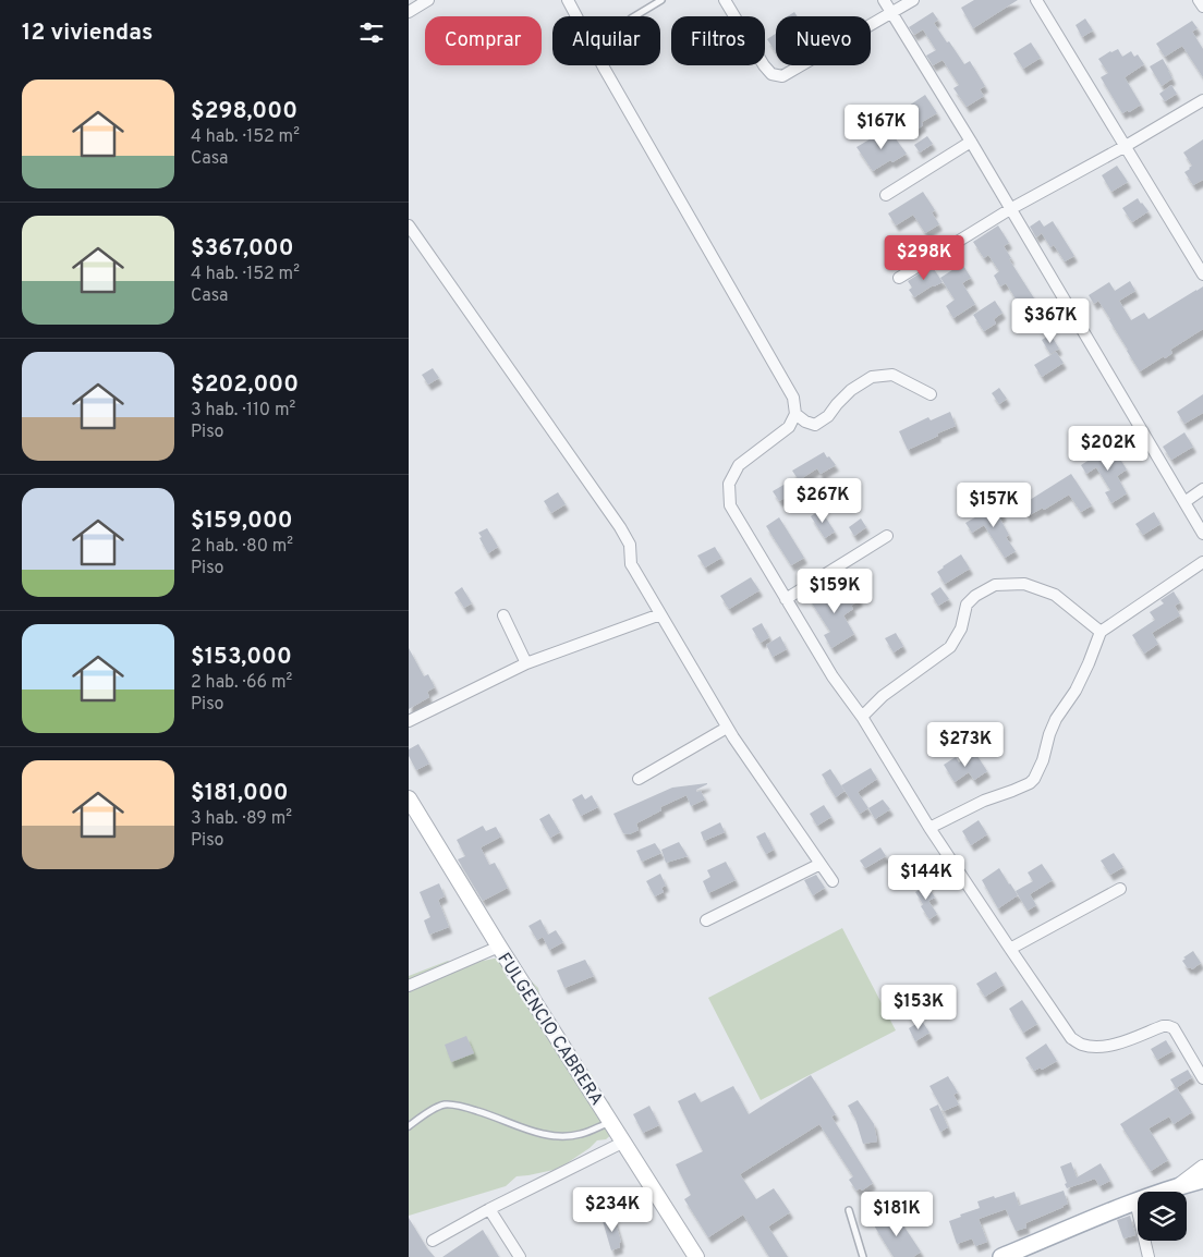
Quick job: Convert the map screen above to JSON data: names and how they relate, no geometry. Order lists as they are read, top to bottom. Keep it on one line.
{"streets":{"main road":["FULGENCIO CABRERA"]},"page":{"heading":"12 viviendas","chip":["Comprar","Alquilar","Filtros","Nuevo"],"list":[{"name":"$298,000","note":"4 hab. · 152 m² · Casa"},{"name":"$367,000","note":"4 hab. · 152 m² · Casa"},{"name":"$202,000","note":"3 hab. · 110 m² · Piso"},{"name":"$159,000","note":"2 hab. · 80 m² · Piso"},{"name":"$153,000","note":"2 hab. · 66 m² · Piso"},{"name":"$181,000","note":"3 hab. · 89 m² · Piso"}],"price":["$167K","$298K","$367K","$202K","$267K","$157K","$159K","$273K","$144K","$153K","$234K","$181K"]}}
